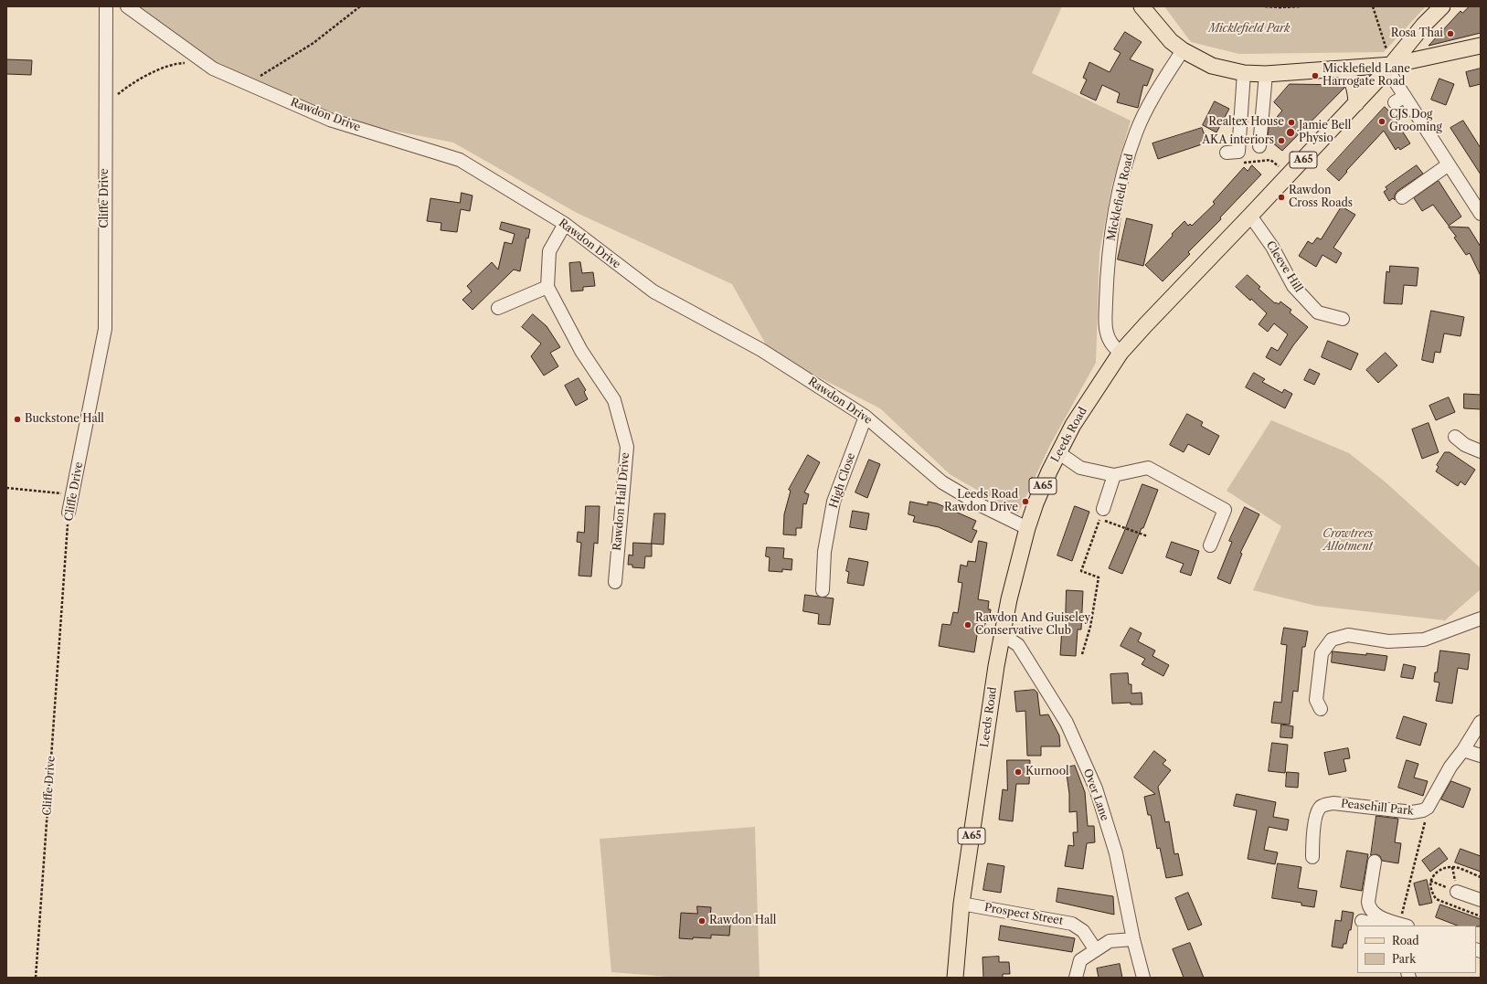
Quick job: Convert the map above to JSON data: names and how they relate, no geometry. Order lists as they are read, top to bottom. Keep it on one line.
{"streets":{"main road":["A65","Leeds Road"],"street":["Rawdon Drive","Micklefield Road","Cliffe Drive","Cleeve Hill","High Close","Rawdon Hall Drive","Over Lane","Peasehill Park","Prospect Street"]},"crossings":[["Rawdon Drive","Leeds Road"],["Rawdon Drive","High Close"],["A65","Leeds Road"],["Micklefield Road","Leeds Road"],["Cleeve Hill","Leeds Road"],["Leeds Road","Over Lane"],["Leeds Road","Prospect Street"]],"parks":["Micklefield Park","Crowtrees Allotment"],"places":["Rosa Thai","Micklefield Lane Harrogate Road","CJS Dog Grooming","Realtex House","Jamie Bell Physio","AKA interiors","Rawdon Cross Roads","Buckstone Hall","Leeds Road Rawdon Drive","Rawdon And Guiseley Conservative Club","Kurnool","Rawdon Hall"],"legend":["Road","Park"]}
